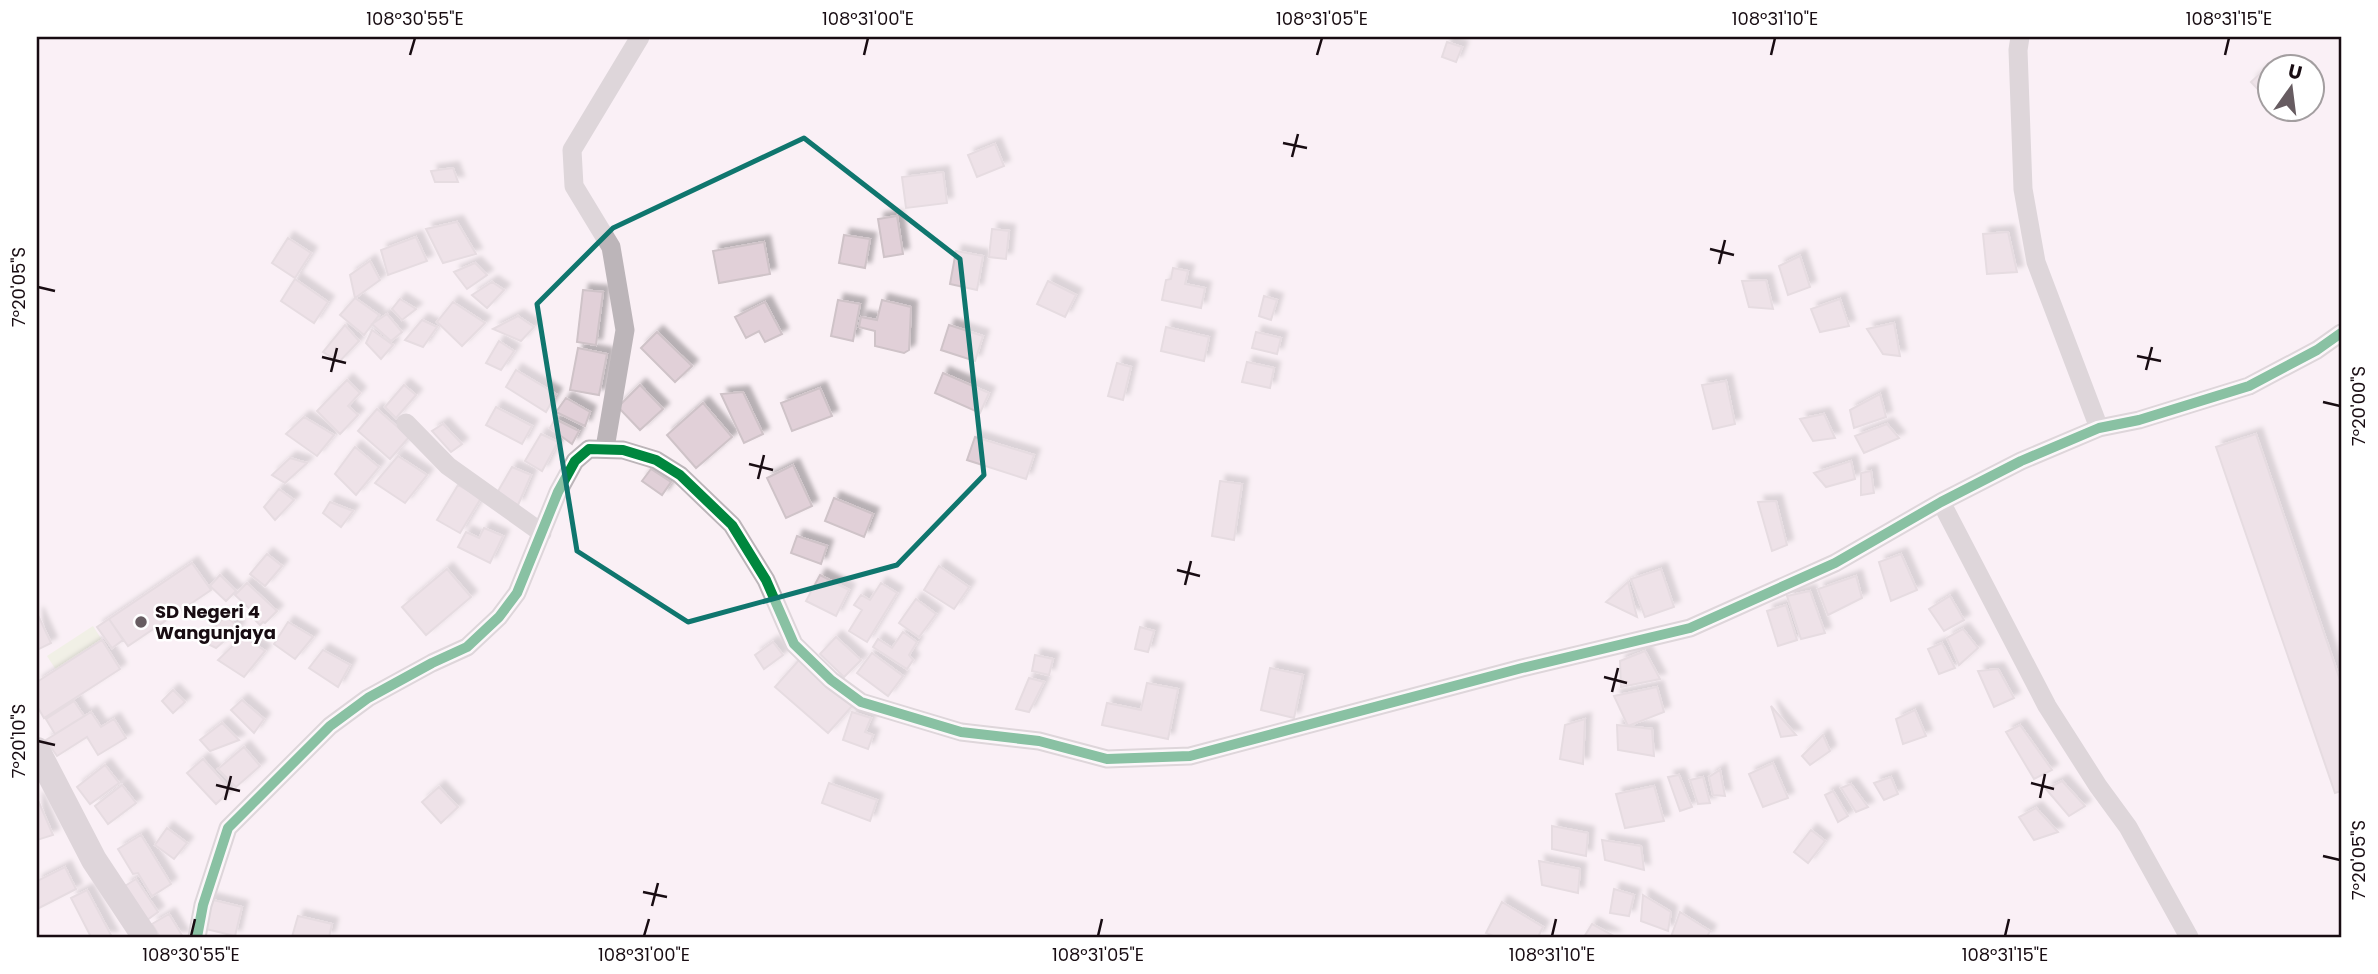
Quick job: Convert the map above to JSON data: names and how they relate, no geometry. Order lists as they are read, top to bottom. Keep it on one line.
{"places":["SD Negeri 4 Wangunjaya"],"north":"top","coordinates":["108°30'55\"E","108°31'00\"E","108°31'05\"E","108°31'10\"E","108°31'15\"E","7°20'05\"S","7°20'00\"S","7°20'10\"S"]}
